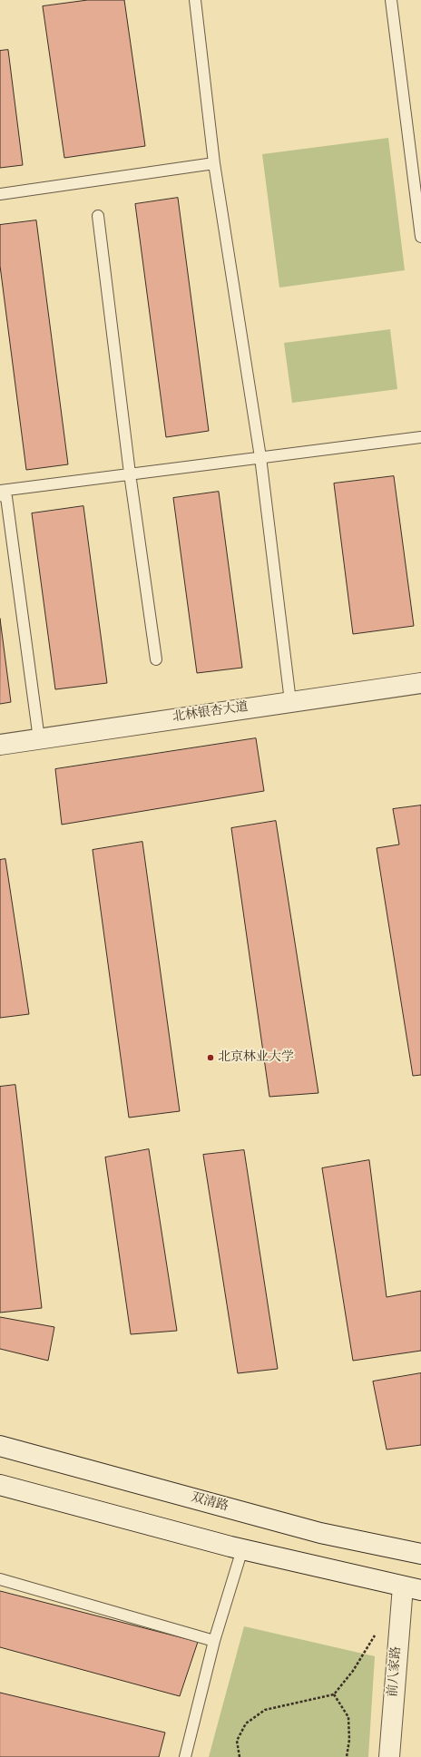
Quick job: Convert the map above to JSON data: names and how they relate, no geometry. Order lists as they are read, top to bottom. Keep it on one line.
{"streets":{"main road":["北林银杏大道","双清路","前八家路"]},"places":["北京林业大学"]}
